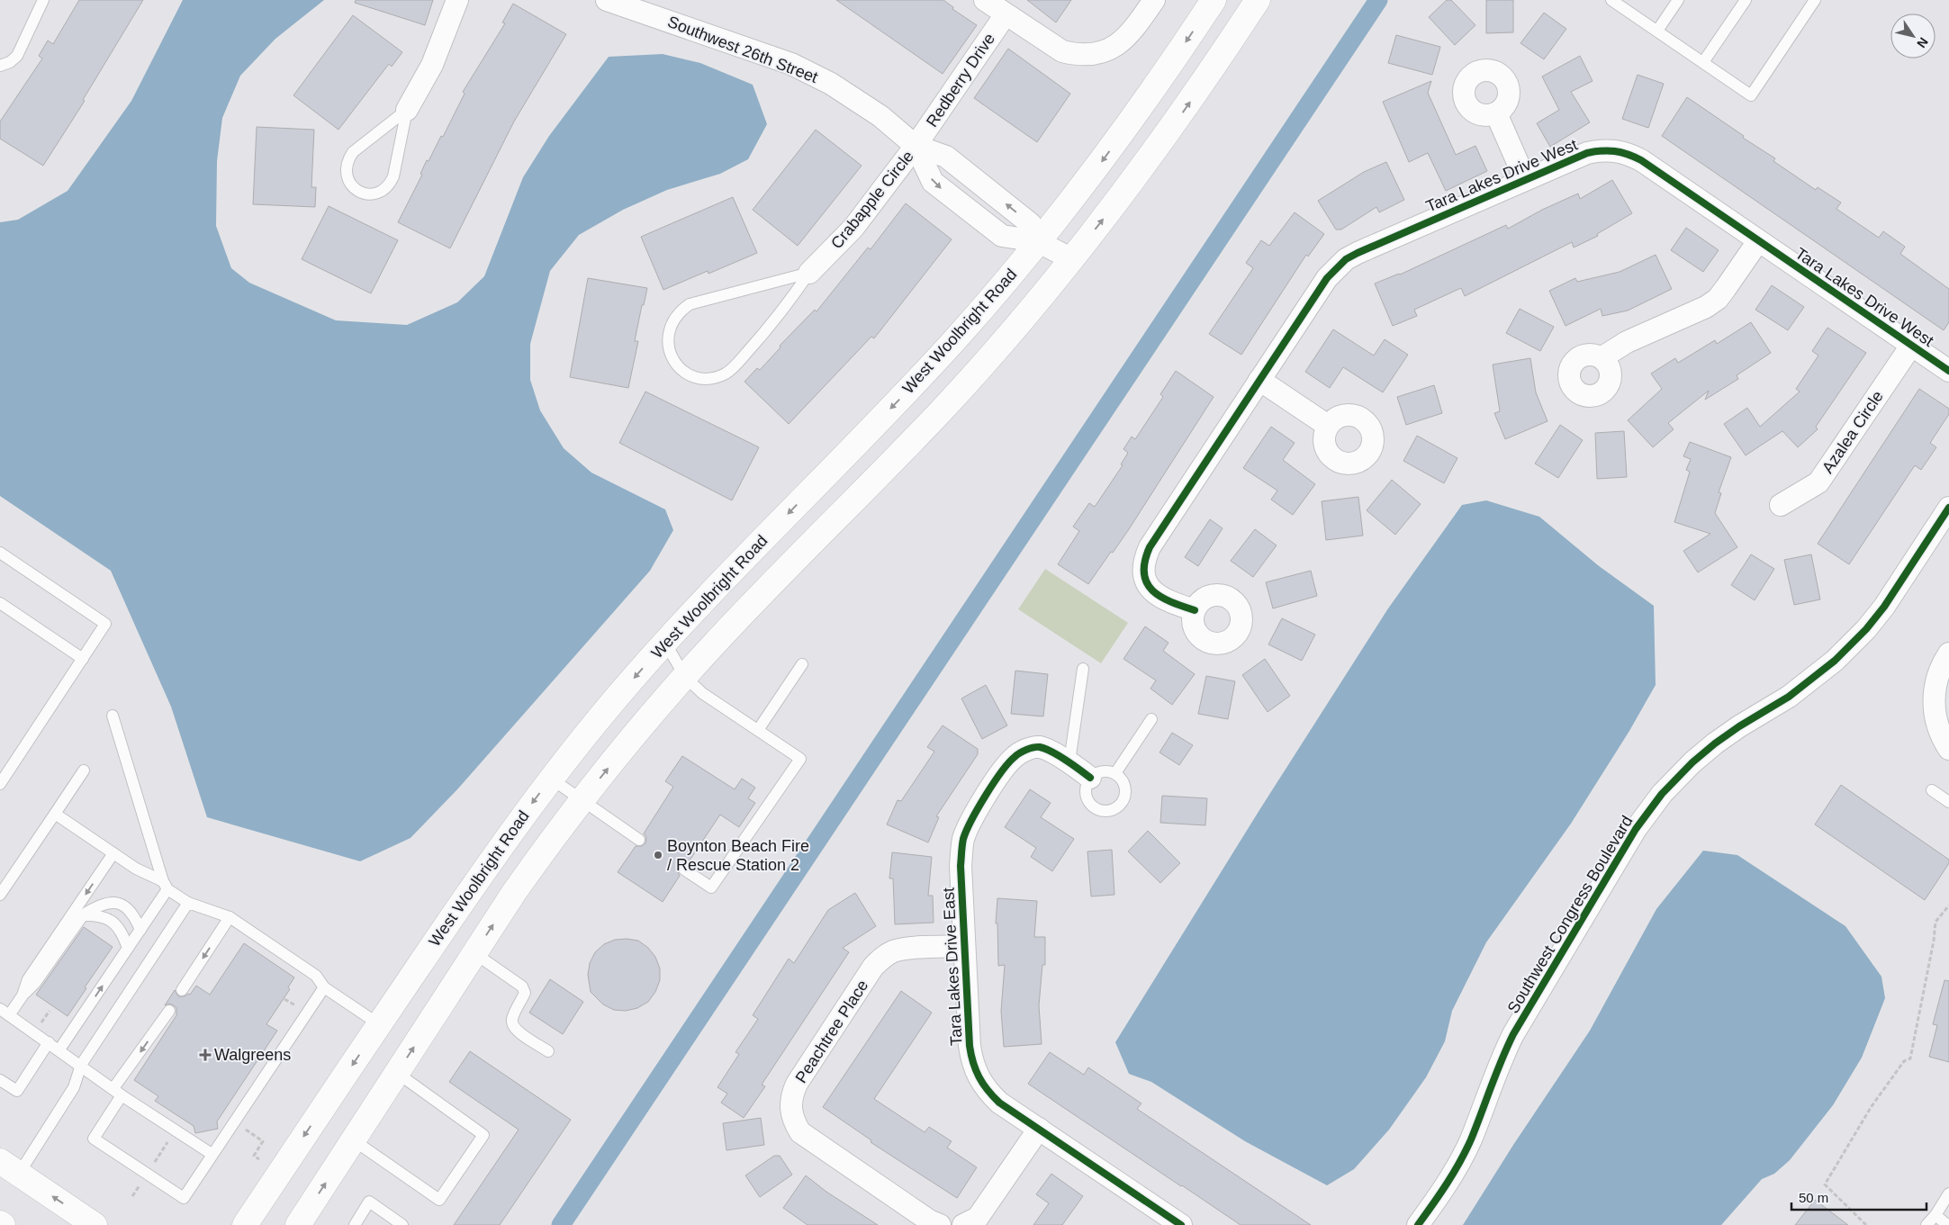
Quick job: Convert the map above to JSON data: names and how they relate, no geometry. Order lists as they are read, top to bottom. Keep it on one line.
{"streets":{"main road":["West Woolbright Road"],"street":["Southwest 26th Street","Redberry Drive","Tara Lakes Drive West","Crabapple Circle","Azalea Circle","Southwest Congress Boulevard","Tara Lakes Drive East","Peachtree Place"]},"crossings":[["Southwest 26th Street","Redberry Drive"],["Southwest 26th Street","Crabapple Circle"],["Southwest 26th Street","West Woolbright Road"],["Redberry Drive","Crabapple Circle"],["Tara Lakes Drive West","Azalea Circle"],["Tara Lakes Drive East","Peachtree Place"]],"places":{"other":["Boynton Beach Fire / Rescue Station 2"],"health":["Walgreens"]},"scale_bar":"50 m","north":"bottom right"}
